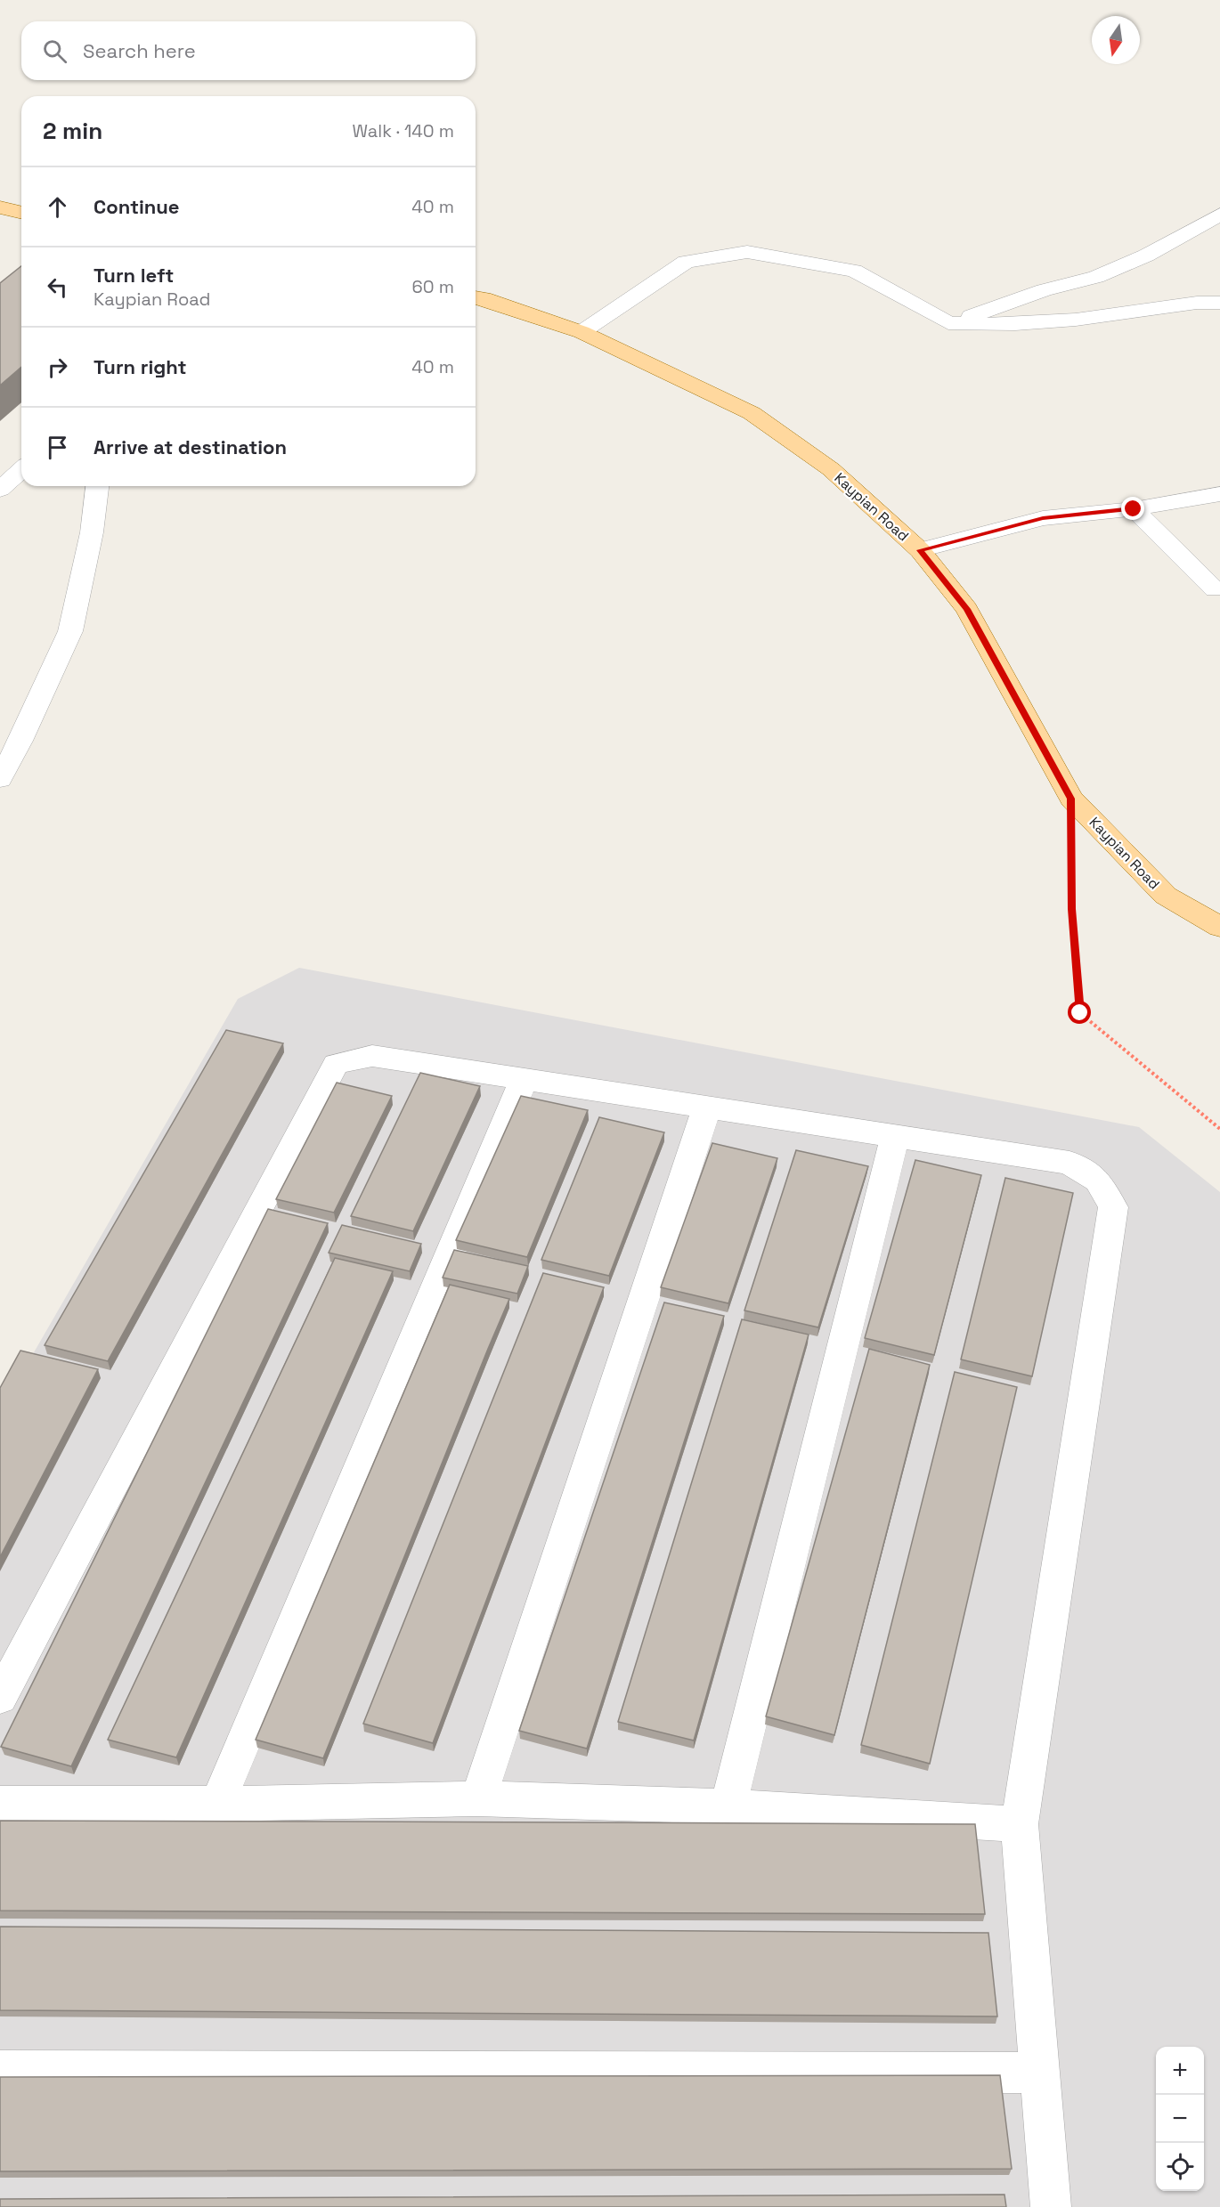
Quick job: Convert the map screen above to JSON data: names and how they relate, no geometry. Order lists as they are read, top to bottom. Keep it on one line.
{"streets":{"main road":["Kaypian Road"]},"north":"bottom","page":{"search":"Search here","heading":["2 min","Walk · 140 m"],"list":[["Continue","40 m"],["Turn left","Kaypian Road","60 m"],["Turn right","40 m"],"Arrive at destination"],"map_buttons":["+","−"]}}
